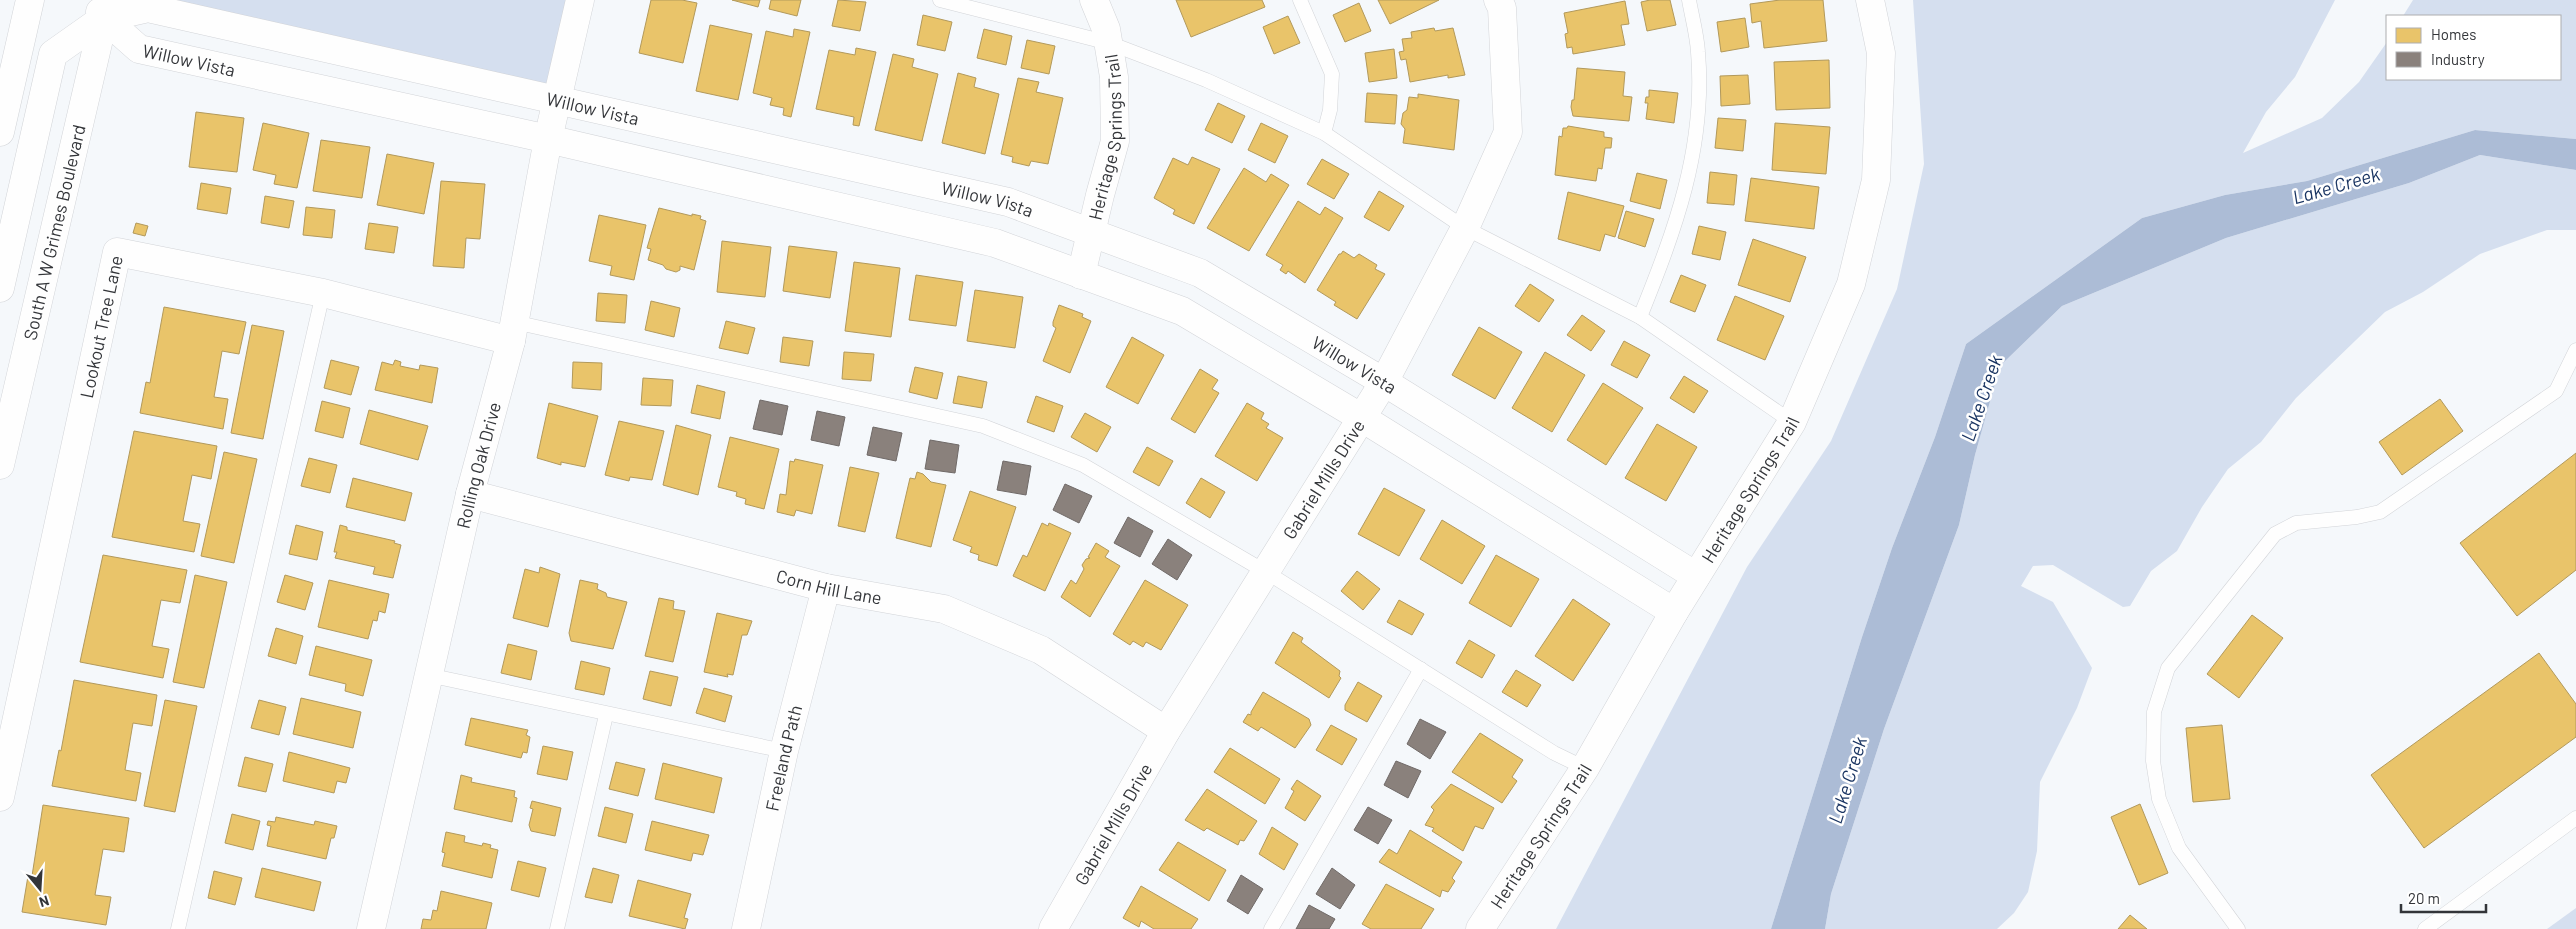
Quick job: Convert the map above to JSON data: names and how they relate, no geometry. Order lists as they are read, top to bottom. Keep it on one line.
{"streets":{"street":["Willow Vista","Heritage Springs Trail","South A W Grimes Boulevard","Lookout Tree Lane","Rolling Oak Drive","Gabriel Mills Drive","Corn Hill Lane","Freeland Path"]},"crossings":[["Willow Vista","Heritage Springs Trail"],["Willow Vista","South A W Grimes Boulevard"],["Willow Vista","Rolling Oak Drive"],["Willow Vista","Gabriel Mills Drive"],["Lookout Tree Lane","Rolling Oak Drive"],["Rolling Oak Drive","Corn Hill Lane"],["Gabriel Mills Drive","Corn Hill Lane"],["Corn Hill Lane","Freeland Path"]],"water":["Lake Creek"],"legend":["Homes","Industry"],"scale_bar":"20 m","north":"bottom"}
